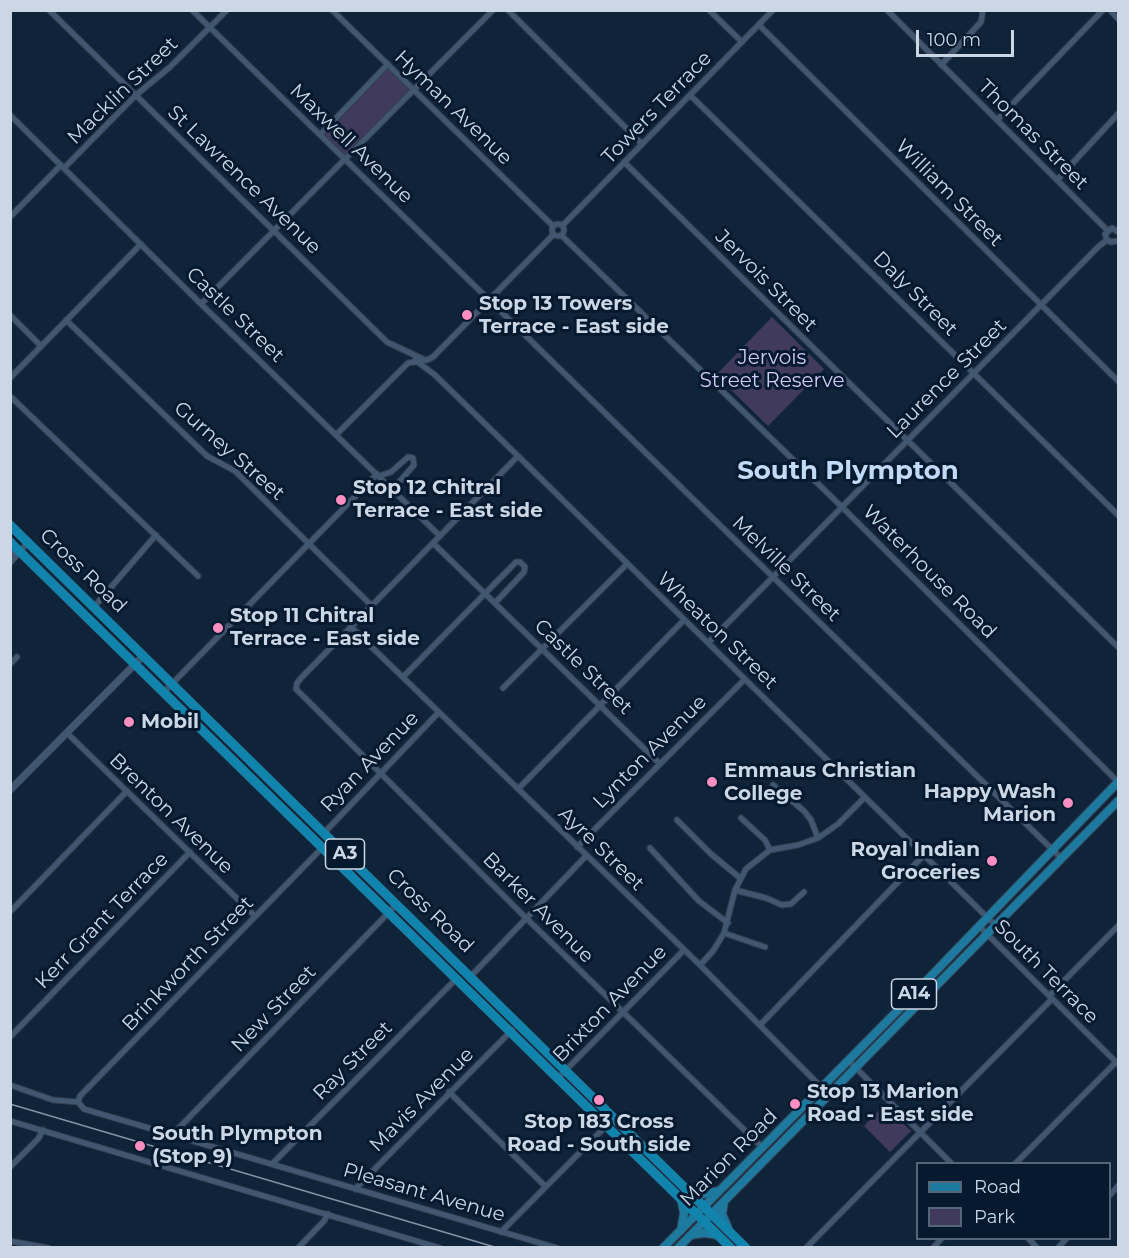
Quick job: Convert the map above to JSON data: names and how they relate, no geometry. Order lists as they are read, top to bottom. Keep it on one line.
{"streets":{"highway":["Cross Road","A3"],"main road":["A14","Marion Road"],"street":["Macklin Street","Hyman Avenue","Towers Terrace","Thomas Street","Maxwell Avenue","St Lawrence Avenue","William Street","Jervois Street","Daly Street","Castle Street","Laurence Street","Gurney Street","Melville Street","Waterhouse Road","Wheaton Street","Lynton Avenue","Ryan Avenue","Brenton Avenue","Ayre Street","Barker Avenue","Kerr Grant Terrace","Brinkworth Street","South Terrace","Brixton Avenue","New Street","Ray Street","Mavis Avenue","Pleasant Avenue"]},"crossings":[["Macklin Street","Maxwell Avenue"],["Macklin Street","St Lawrence Avenue"],["Macklin Street","Castle Street"],["Hyman Avenue","Towers Terrace"],["Hyman Avenue","Waterhouse Road"],["Towers Terrace","William Street"],["Towers Terrace","Jervois Street"],["Towers Terrace","Daly Street"],["Towers Terrace","Waterhouse Road"],["Maxwell Avenue","Melville Street"],["William Street","Laurence Street"],["Jervois Street","Laurence Street"],["Daly Street","Laurence Street"],["Castle Street","Lynton Avenue"],["Laurence Street","Melville Street"],["Laurence Street","Waterhouse Road"],["Laurence Street","Wheaton Street"],["Melville Street","Marion Road"],["Cross Road","Ryan Avenue"],["Cross Road","Brinkworth Street"],["Cross Road","Brixton Avenue"],["Cross Road","New Street"],["Cross Road","Ray Street"],["Cross Road","Mavis Avenue"],["Cross Road","Marion Road"],["Waterhouse Road","Marion Road"],["Wheaton Street","Lynton Avenue"],["Wheaton Street","Marion Road"],["Lynton Avenue","Ayre Street"],["Ryan Avenue","Ayre Street"],["Ryan Avenue","Barker Avenue"],["Brenton Avenue","Kerr Grant Terrace"],["Brenton Avenue","Brinkworth Street"],["Ayre Street","Barker Avenue"],["Ayre Street","Brixton Avenue"],["Ayre Street","Marion Road"],["Barker Avenue","Brixton Avenue"],["Barker Avenue","Marion Road"],["Brinkworth Street","Pleasant Avenue"],["South Terrace","Marion Road"],["New Street","Pleasant Avenue"],["Ray Street","Pleasant Avenue"],["Mavis Avenue","Pleasant Avenue"]],"districts":["South Plympton"],"parks":["Jervois Street Reserve"],"places":["Stop 13 Towers Terrace - East side","Stop 12 Chitral Terrace - East side","Stop 11 Chitral Terrace - East side","Mobil","Emmaus Christian College","Happy Wash Marion","Royal Indian Groceries","Stop 183 Cross Road - South side","Stop 13 Marion Road - East side","South Plympton (Stop 9)"],"legend":["Road","Park"],"scale_bar":"100 m"}
